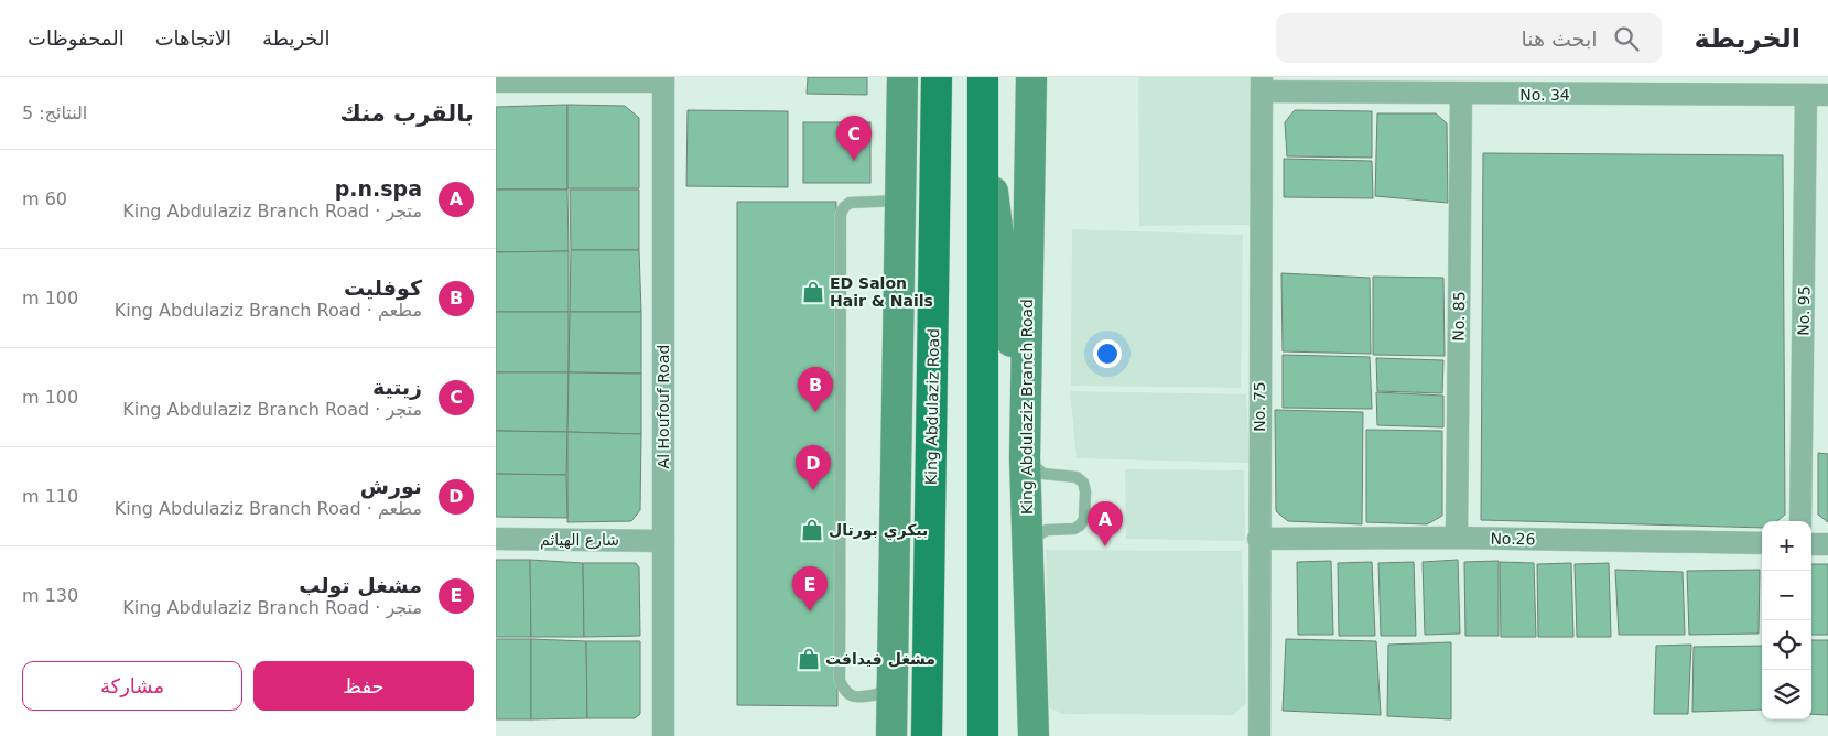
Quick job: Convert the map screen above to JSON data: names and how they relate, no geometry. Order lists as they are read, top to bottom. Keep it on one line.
{"streets":{"main road":["King Abdulaziz Road","King Abdulaziz Branch Road"],"street":["No. 34","No. 95","No. 85","Al Houfouf Road","No. 75","No.26","شارع الهياثم"]},"crossings":[["No. 34","No. 95"],["No. 34","No. 85"],["No. 34","No. 75"],["No. 85","No.26"],["Al Houfouf Road","شارع الهياثم"],["No. 75","No.26"]],"places":{"shop":["ED Salon Hair & Nails","بيكري بورتال","مشغل فيدافت"]},"page":{"header":"الخريطة","search":"ابحث هنا","nav":["الخريطة","الاتجاهات","المحفوظات"],"heading":["بالقرب منك","النتائج: 5"],"pins":["C","B","D","A","E"],"list":[{"mark":"A","name":"p.n.spa","note":"متجر · King Abdulaziz Branch Road","value":"60 m"},{"mark":"B","name":"كوفليت","note":"مطعم · King Abdulaziz Branch Road","value":"100 m"},{"mark":"C","name":"زيتية","note":"متجر · King Abdulaziz Branch Road","value":"100 m"},{"mark":"D","name":"نورش","note":"مطعم · King Abdulaziz Branch Road","value":"110 m"},{"mark":"E","name":"مشغل تولب","note":"متجر · King Abdulaziz Branch Road","value":"130 m"}],"map_buttons":["+","−"],"buttons":["حفظ","مشاركة"]}}
